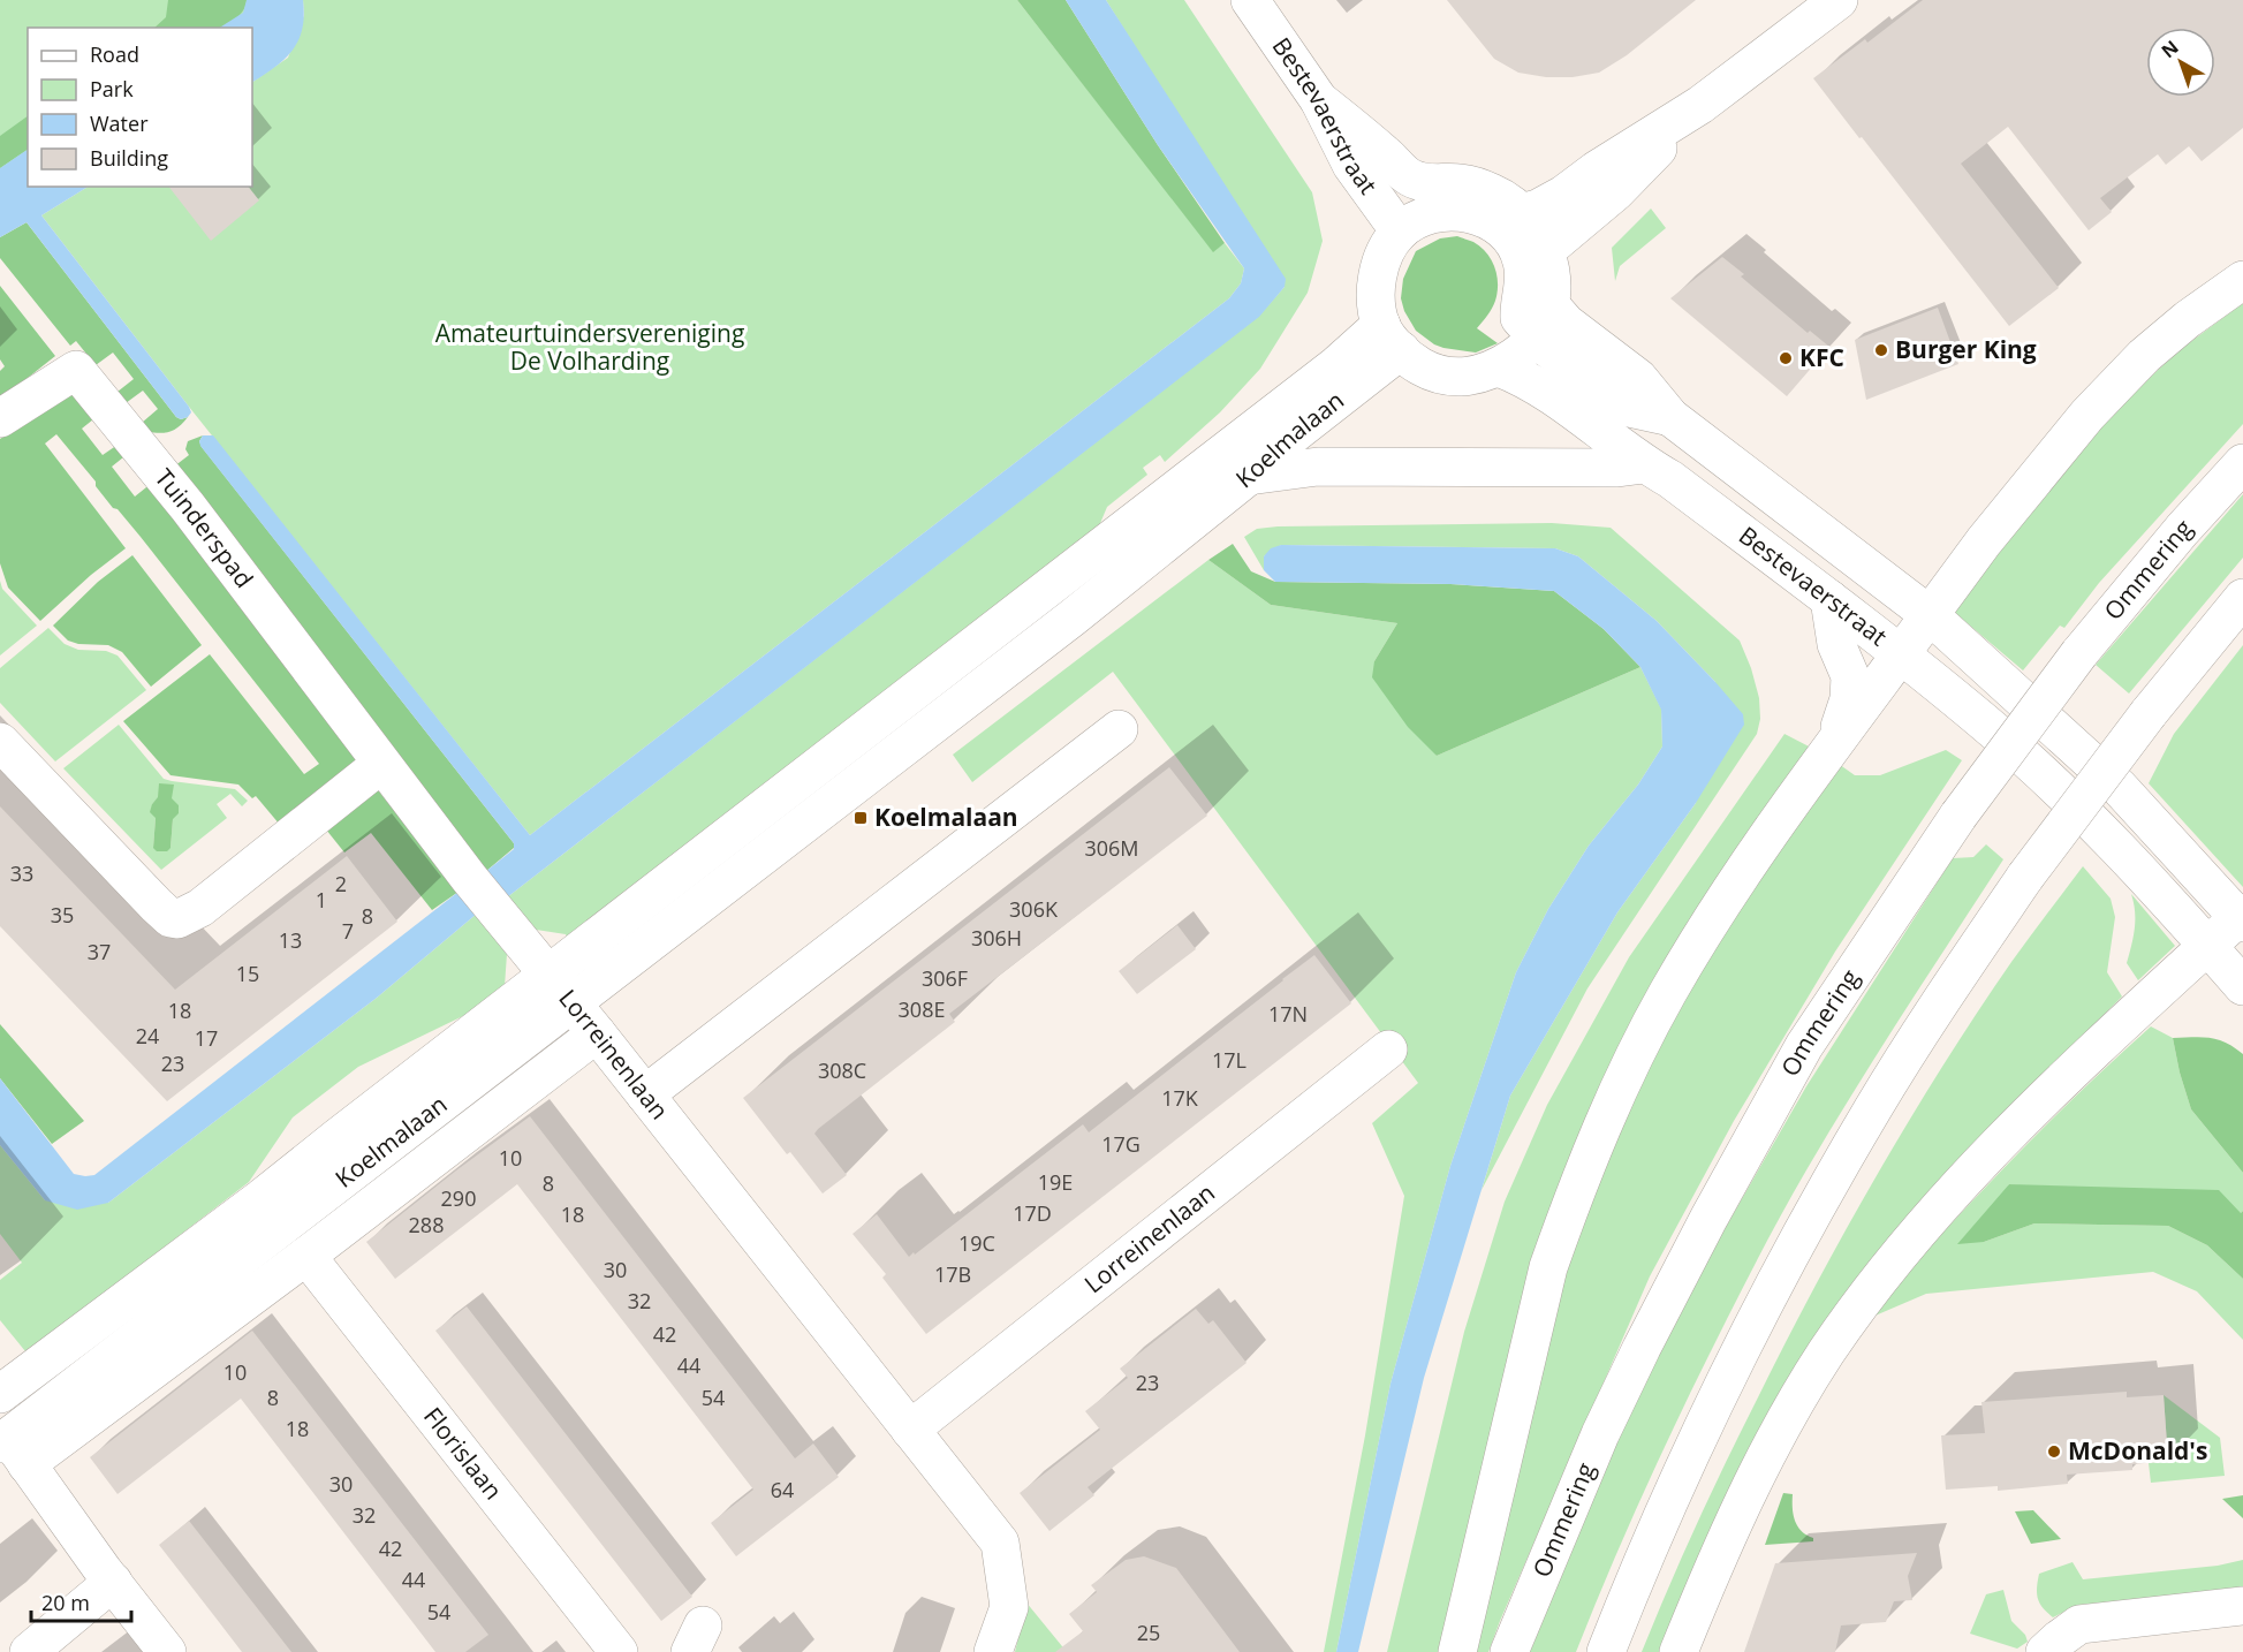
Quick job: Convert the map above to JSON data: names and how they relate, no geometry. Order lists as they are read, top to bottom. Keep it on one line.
{"streets":{"main road":["Bestevaerstraat","Koelmalaan","Tuinderspad","Ommering","Lorreinenlaan","Florislaan"]},"crossings":[["Bestevaerstraat","Koelmalaan"],["Koelmalaan","Tuinderspad"],["Koelmalaan","Lorreinenlaan"],["Koelmalaan","Florislaan"],["Tuinderspad","Lorreinenlaan"]],"parks":["Amateurtuindersvereniging De Volharding"],"places":{"other":["Burger King","KFC","McDonald's"],"transit":["Koelmalaan"]},"house_numbers":["306M","33","2","1","306K","35","8","7","306H","13","37","15","306F","308E","18","17N","24","17","17L","23","308C","17K","17G","10","19E","8","290","17D","18","288","19C","30","17B","32","42","44","10","23","8","54","18","30","64","32","42","44","54","25"],"legend":["Road","Park","Water","Building"],"scale_bar":"20 m","north":"top left"}
